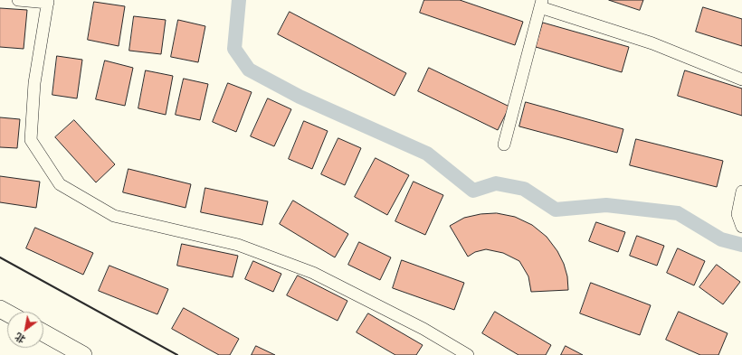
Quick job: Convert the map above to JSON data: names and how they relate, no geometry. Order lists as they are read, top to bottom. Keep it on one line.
{"north":"bottom left"}
